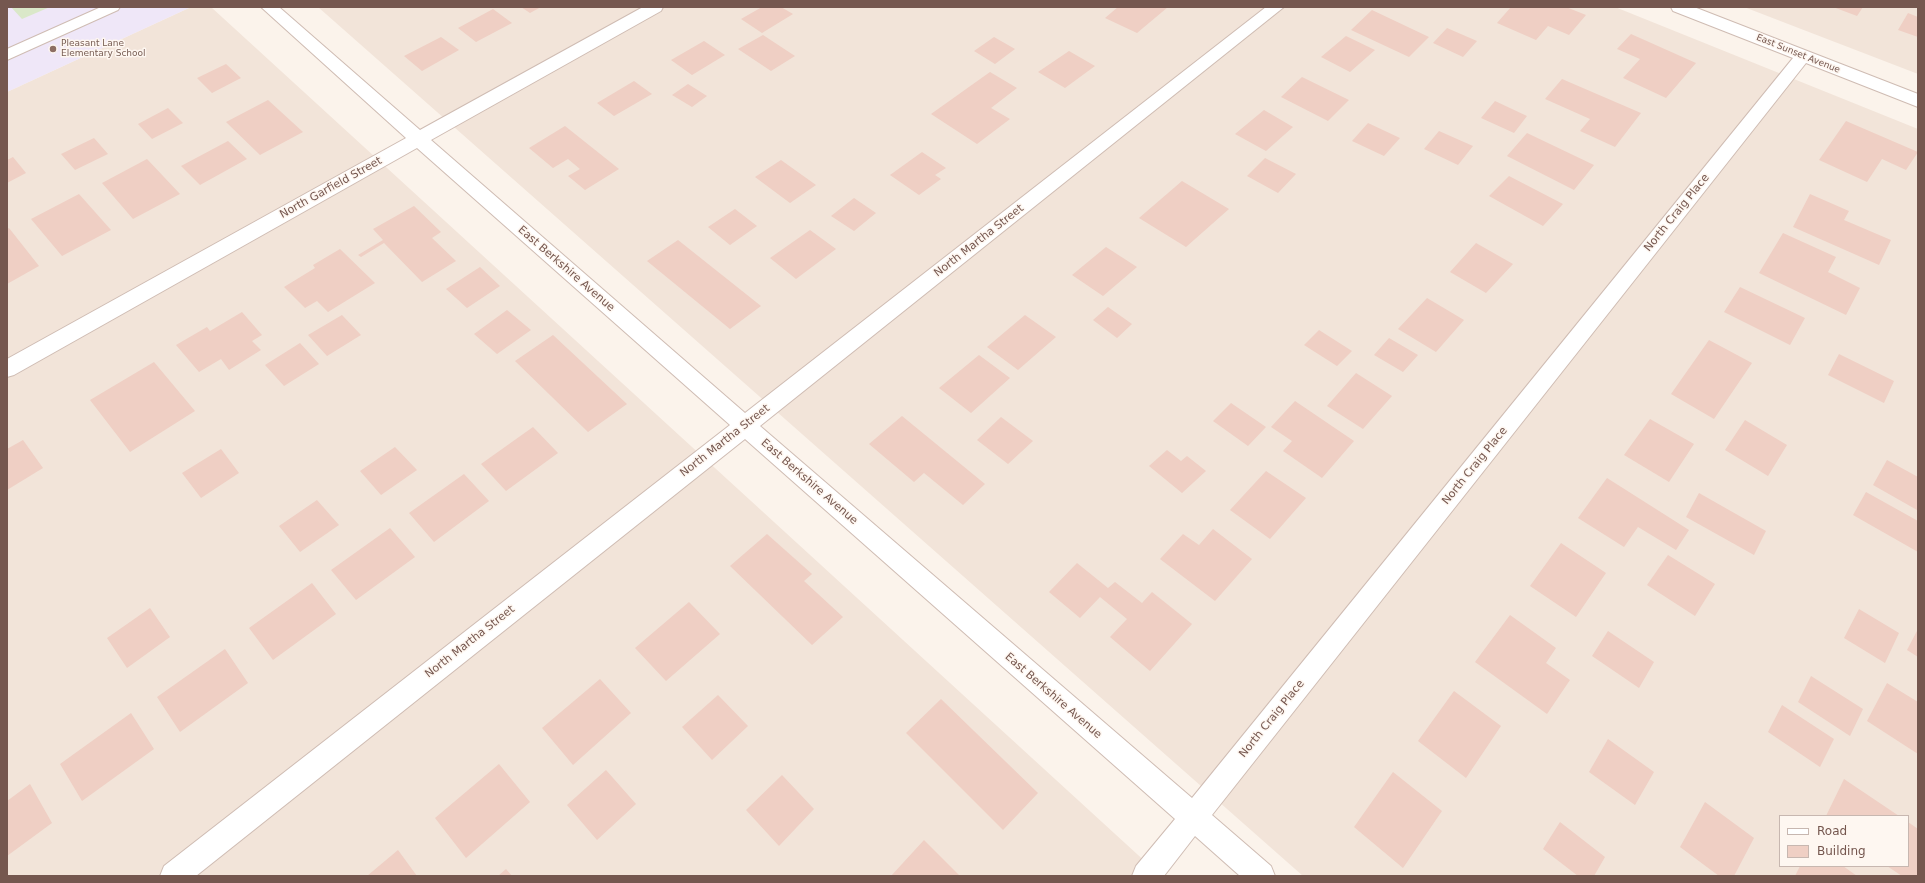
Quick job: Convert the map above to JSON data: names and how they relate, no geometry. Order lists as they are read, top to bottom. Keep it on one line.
{"streets":{"street":["East Sunset Avenue","North Garfield Street","North Craig Place","North Martha Street","East Berkshire Avenue"]},"crossings":[["East Sunset Avenue","North Craig Place"],["North Garfield Street","East Berkshire Avenue"],["North Craig Place","East Berkshire Avenue"],["North Martha Street","East Berkshire Avenue"]],"places":["Pleasant Lane Elementary School"],"legend":["Road","Building"]}
